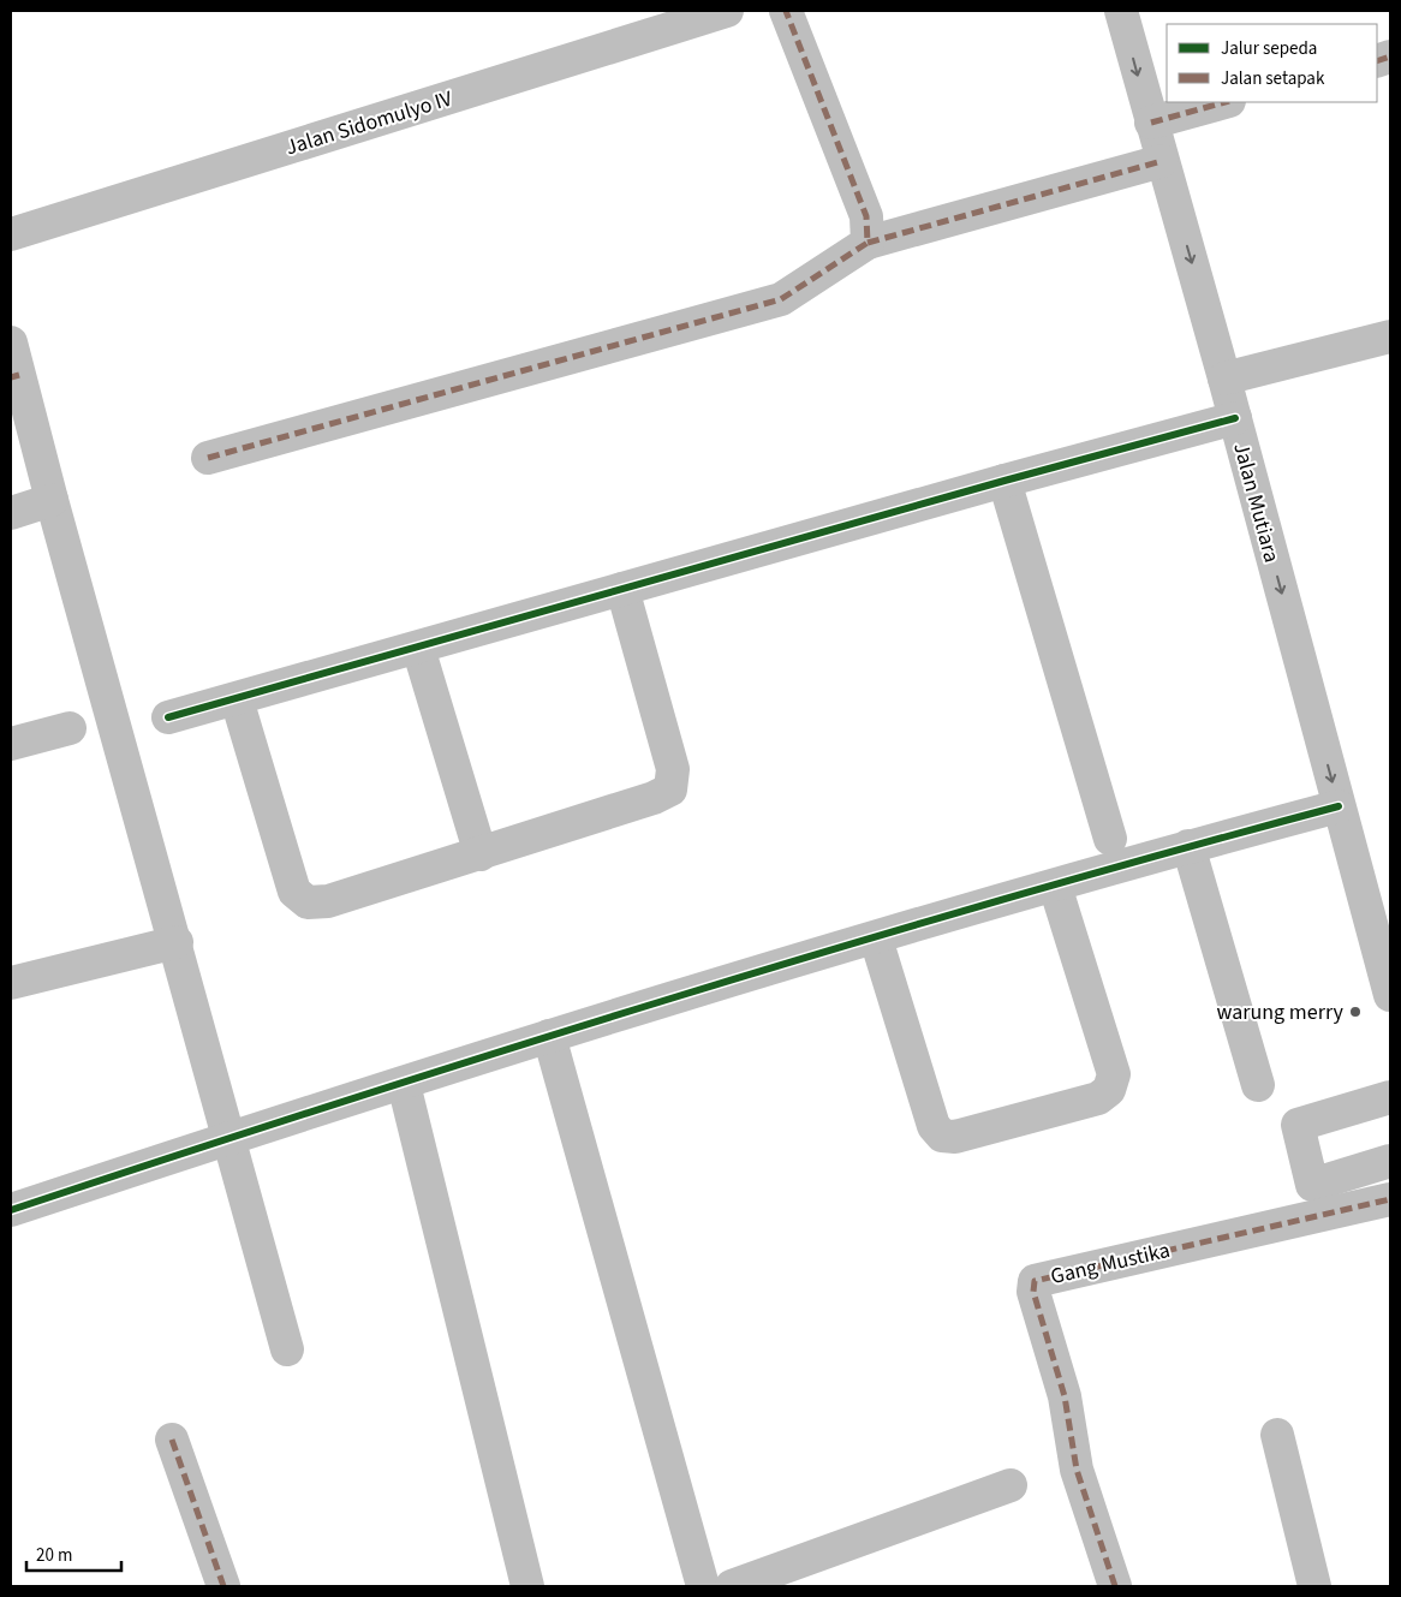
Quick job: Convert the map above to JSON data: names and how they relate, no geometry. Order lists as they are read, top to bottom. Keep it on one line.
{"streets":{"street":["Jalan Sidomulyo IV","Jalan Mutiara","Gang Mustika"]},"places":["warung merry"],"legend":["Jalur sepeda","Jalan setapak"],"scale_bar":"20 m"}
